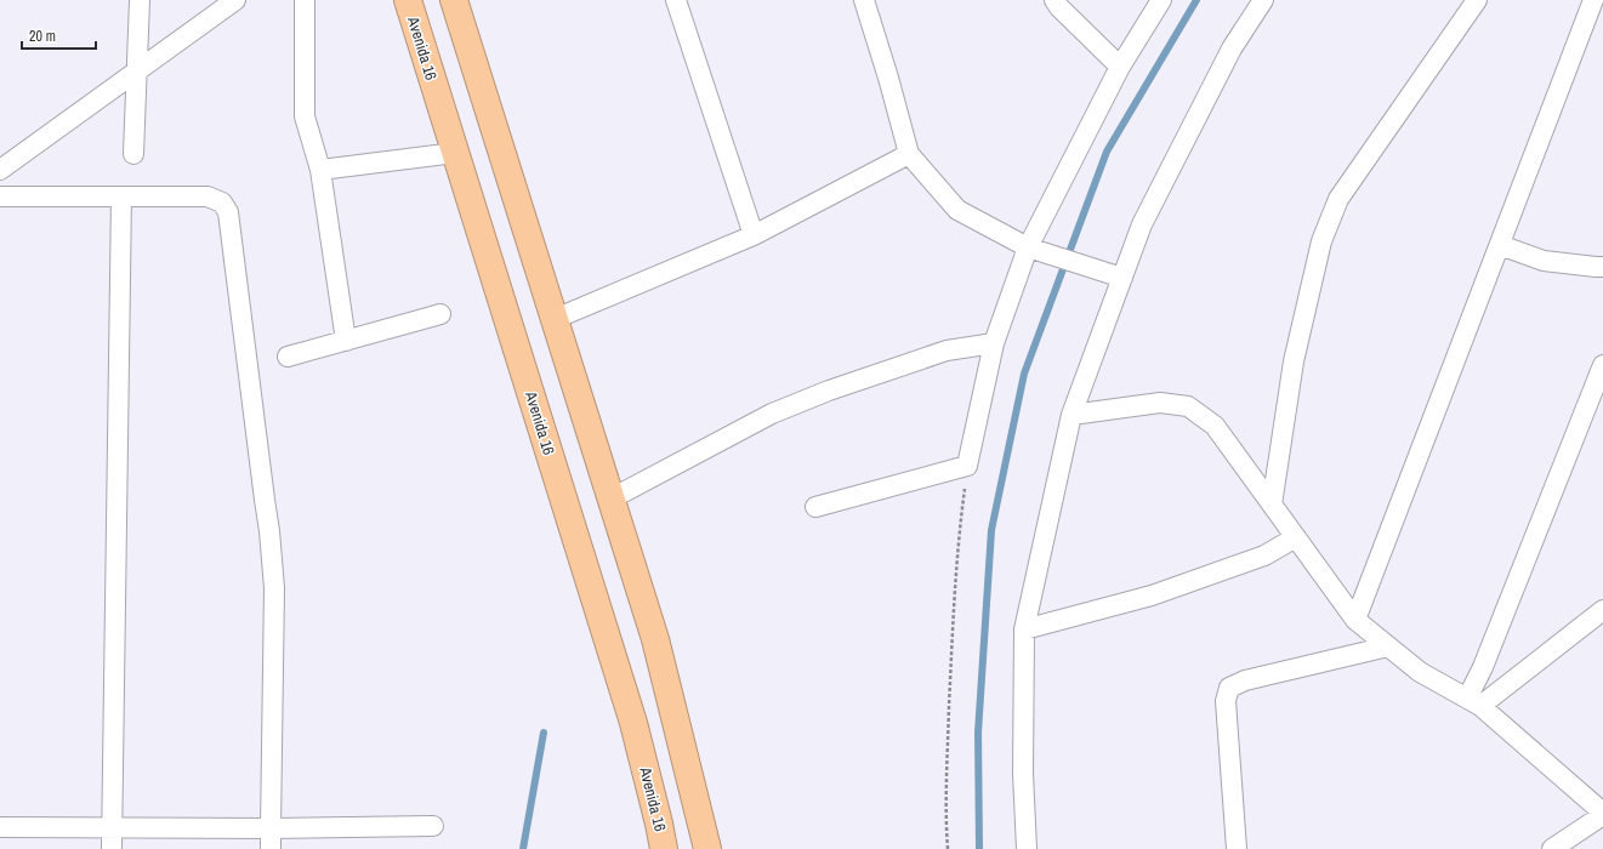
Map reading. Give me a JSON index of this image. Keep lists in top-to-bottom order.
{
  "streets": {
    "highway": ["Avenida 16"]
  },
  "scale_bar": "20 m"
}
